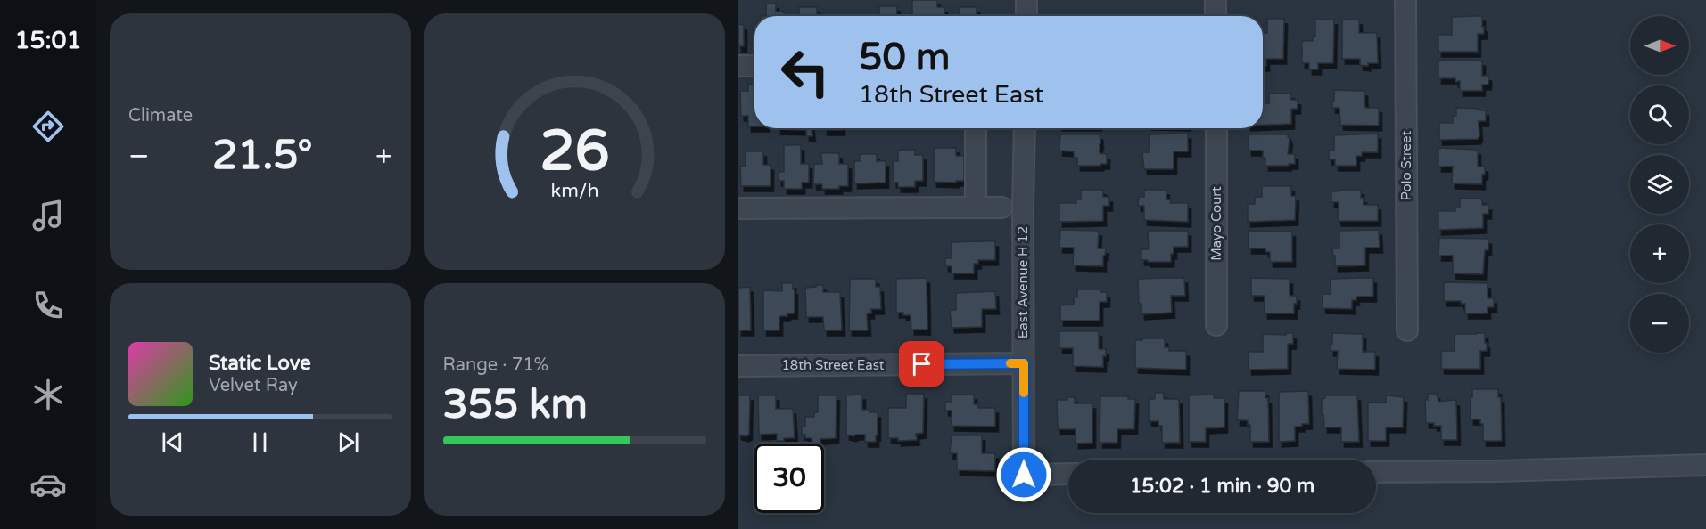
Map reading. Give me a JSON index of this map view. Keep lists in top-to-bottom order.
{
  "streets": {
    "street": [
      "Polo Street",
      "Mayo Court",
      "East Avenue H 12",
      "18th Street East"
    ]
  },
  "crossings": [
    ["East Avenue H 12", "18th Street East"]
  ],
  "north": "right",
  "page": {
    "tabs": "15:01",
    "tile": [
      "Climate",
      ["Range · 71%", "355 km"]
    ],
    "map_buttons": ["+", "−"],
    "turn": ["50 m", "18th Street East"],
    "heat": ["−", "21.5°", "+"],
    "song": ["Static Love", "Velvet Ray"],
    "limit": "30",
    "trip": "15:02 · 1 min · 90 m",
    "gauge": ["26", "km/h"]
  }
}
